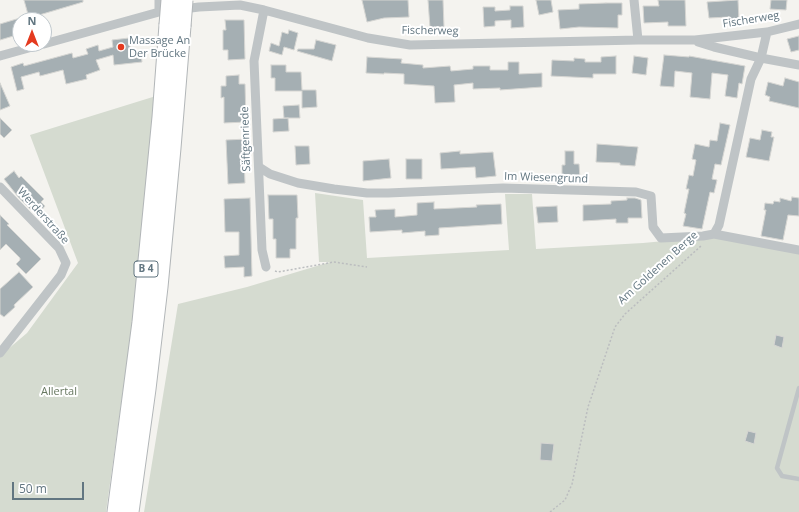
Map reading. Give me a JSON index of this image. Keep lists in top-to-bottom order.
{
  "streets": {
    "highway": ["B 4"],
    "street": [
      "Fischerweg",
      "Säftgenriede",
      "Im Wiesengrund",
      "Werderstraße",
      "Am Goldenen Berge"
    ]
  },
  "crossings": [
    ["Fischerweg", "Säftgenriede"],
    ["Fischerweg", "Am Goldenen Berge"],
    ["Fischerweg", "B 4"],
    ["Säftgenriede", "Im Wiesengrund"],
    ["Im Wiesengrund", "Am Goldenen Berge"]
  ],
  "parks": ["Allertal"],
  "places": ["Massage An Der Brücke"],
  "scale_bar": "50 m",
  "north": "top"
}
